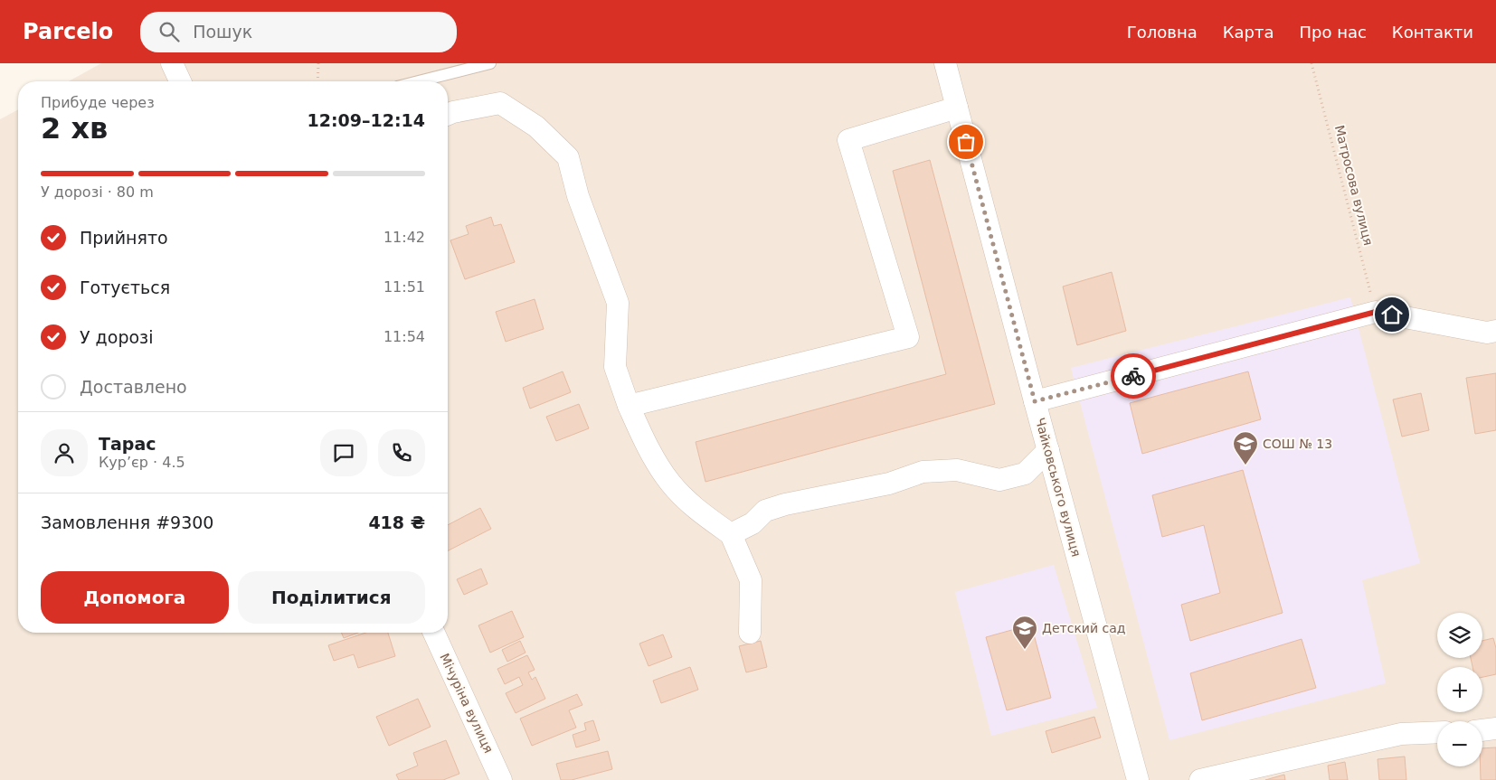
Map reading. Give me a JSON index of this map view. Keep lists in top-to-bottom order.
{
  "streets": {
    "street": ["Чайковського вулиця", "Мічуріна вулиця"],
    "path": ["Матросова вулиця"]
  },
  "places": {
    "school or university": ["СОШ № 13", "Детский сад"]
  },
  "page": {
    "header": "Parcelo",
    "search": "Пошук",
    "nav": [
      "Головна",
      "Карта",
      "Про нас",
      "Контакти"
    ],
    "heading": ["2 хв", "Прибуде через", "12:09–12:14"],
    "panel": [
      "Тарас",
      "Кур’єр · 4.5",
      "Замовлення #9300",
      "418 ₴"
    ],
    "bar": "У дорозі · 80 m",
    "list": [
      ["Прийнято", "11:42"],
      ["Готується", "11:51"],
      ["У дорозі", "11:54"],
      "Доставлено"
    ],
    "buttons": ["Допомога", "Поділитися"],
    "map_buttons": ["+", "−"]
  }
}
